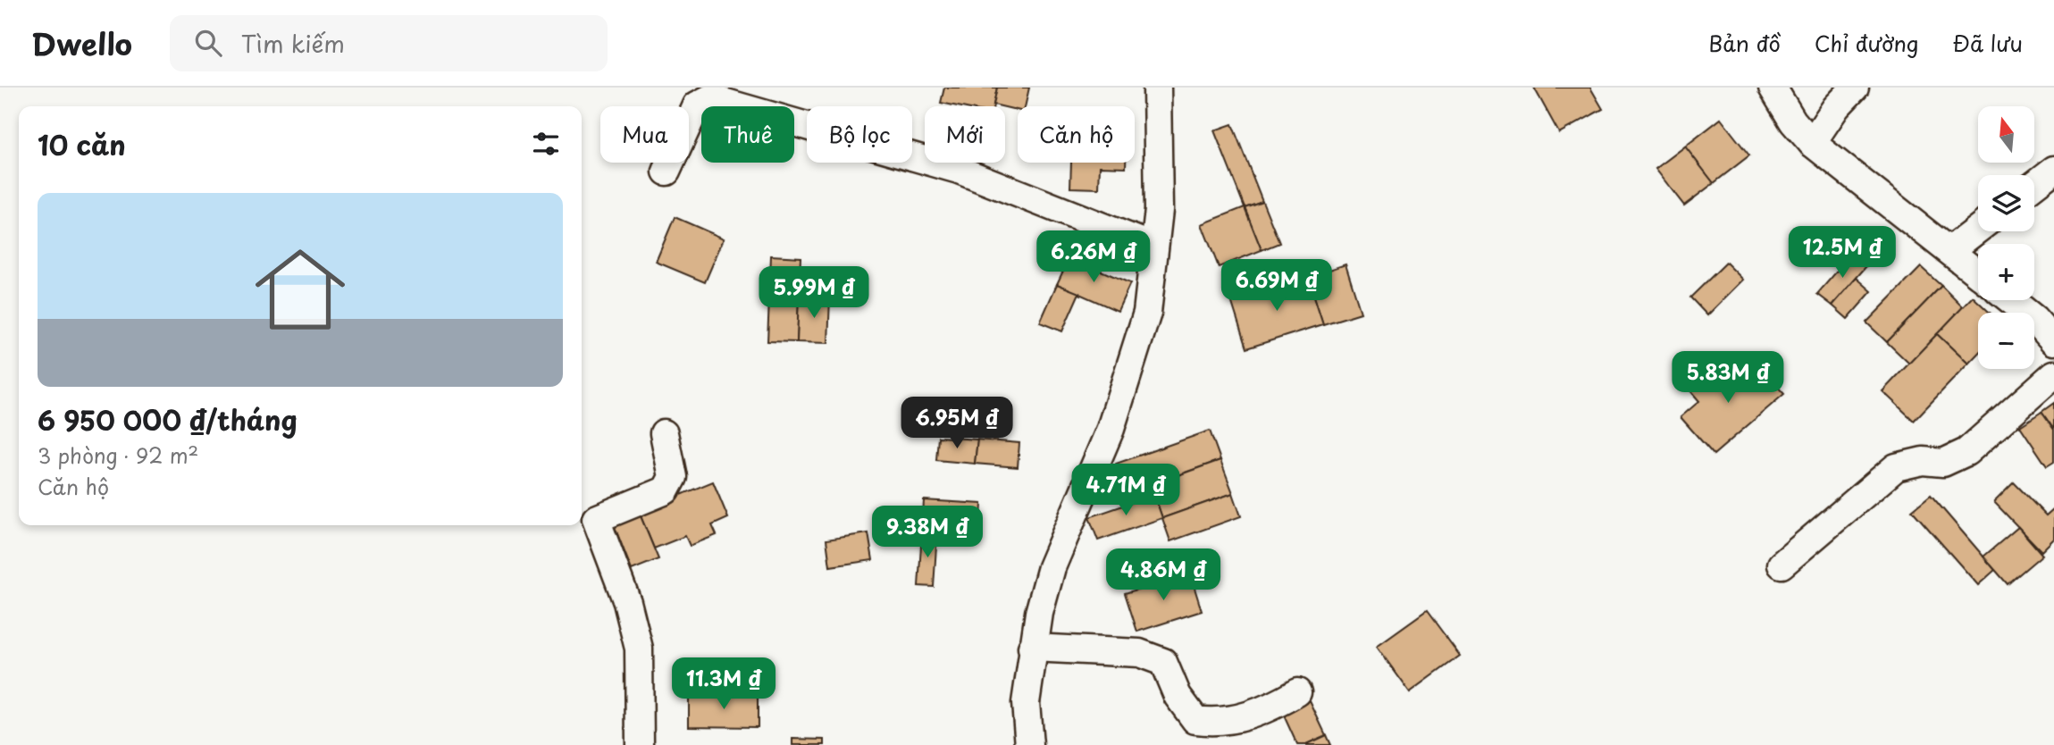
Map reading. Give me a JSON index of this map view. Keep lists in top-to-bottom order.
{
  "north": "top",
  "page": {
    "header": "Dwello",
    "search": "Tìm kiếm",
    "nav": ["Bản đồ", "Chỉ đường", "Đã lưu"],
    "map_buttons": ["+", "−"],
    "chip": [
      "Mua",
      "Thuê",
      "Bộ lọc",
      "Mới",
      "Căn hộ"
    ],
    "heading": "10 căn",
    "list": [
      {
        "name": "6 950 000 ₫/tháng",
        "note": "3 phòng · 92 m² · Căn hộ"
      }
    ],
    "price": [
      "12.5M ₫",
      "6.26M ₫",
      "6.69M ₫",
      "5.99M ₫",
      "5.83M ₫",
      "6.95M ₫",
      "4.71M ₫",
      "9.38M ₫",
      "4.86M ₫",
      "11.3M ₫"
    ]
  }
}
